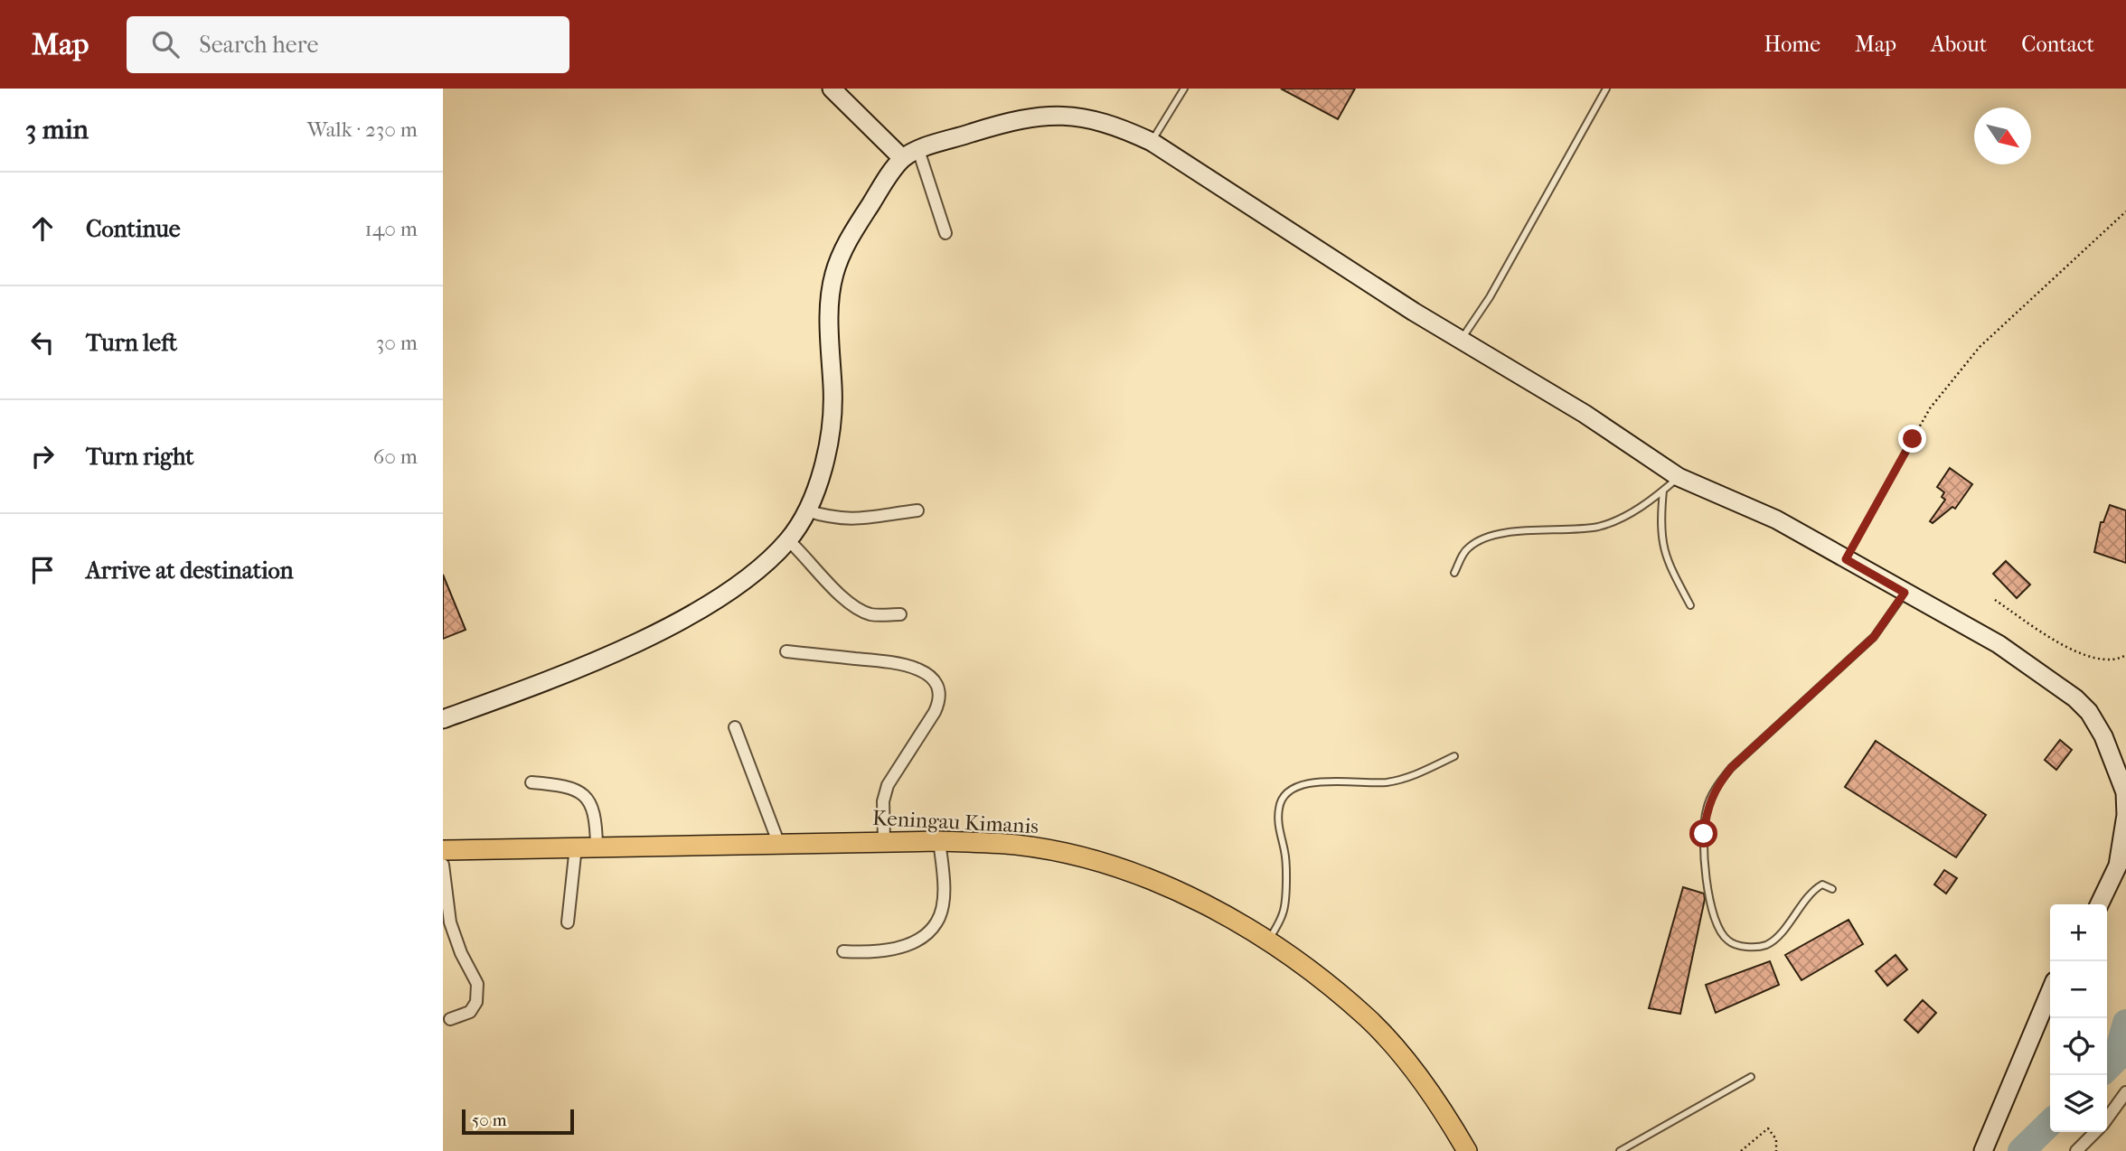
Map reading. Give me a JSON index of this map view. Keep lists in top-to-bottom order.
{
  "streets": {
    "main road": ["Keningau Kimanis"]
  },
  "scale_bar": "50 m",
  "north": "bottom right",
  "page": {
    "header": "Map",
    "search": "Search here",
    "nav": [
      "Home",
      "Map",
      "About",
      "Contact"
    ],
    "heading": ["3 min", "Walk · 230 m"],
    "list": [
      ["Continue", "140 m"],
      ["Turn left", "30 m"],
      ["Turn right", "60 m"],
      "Arrive at destination"
    ],
    "map_buttons": ["+", "−"],
    "scale": "50 m"
  }
}
